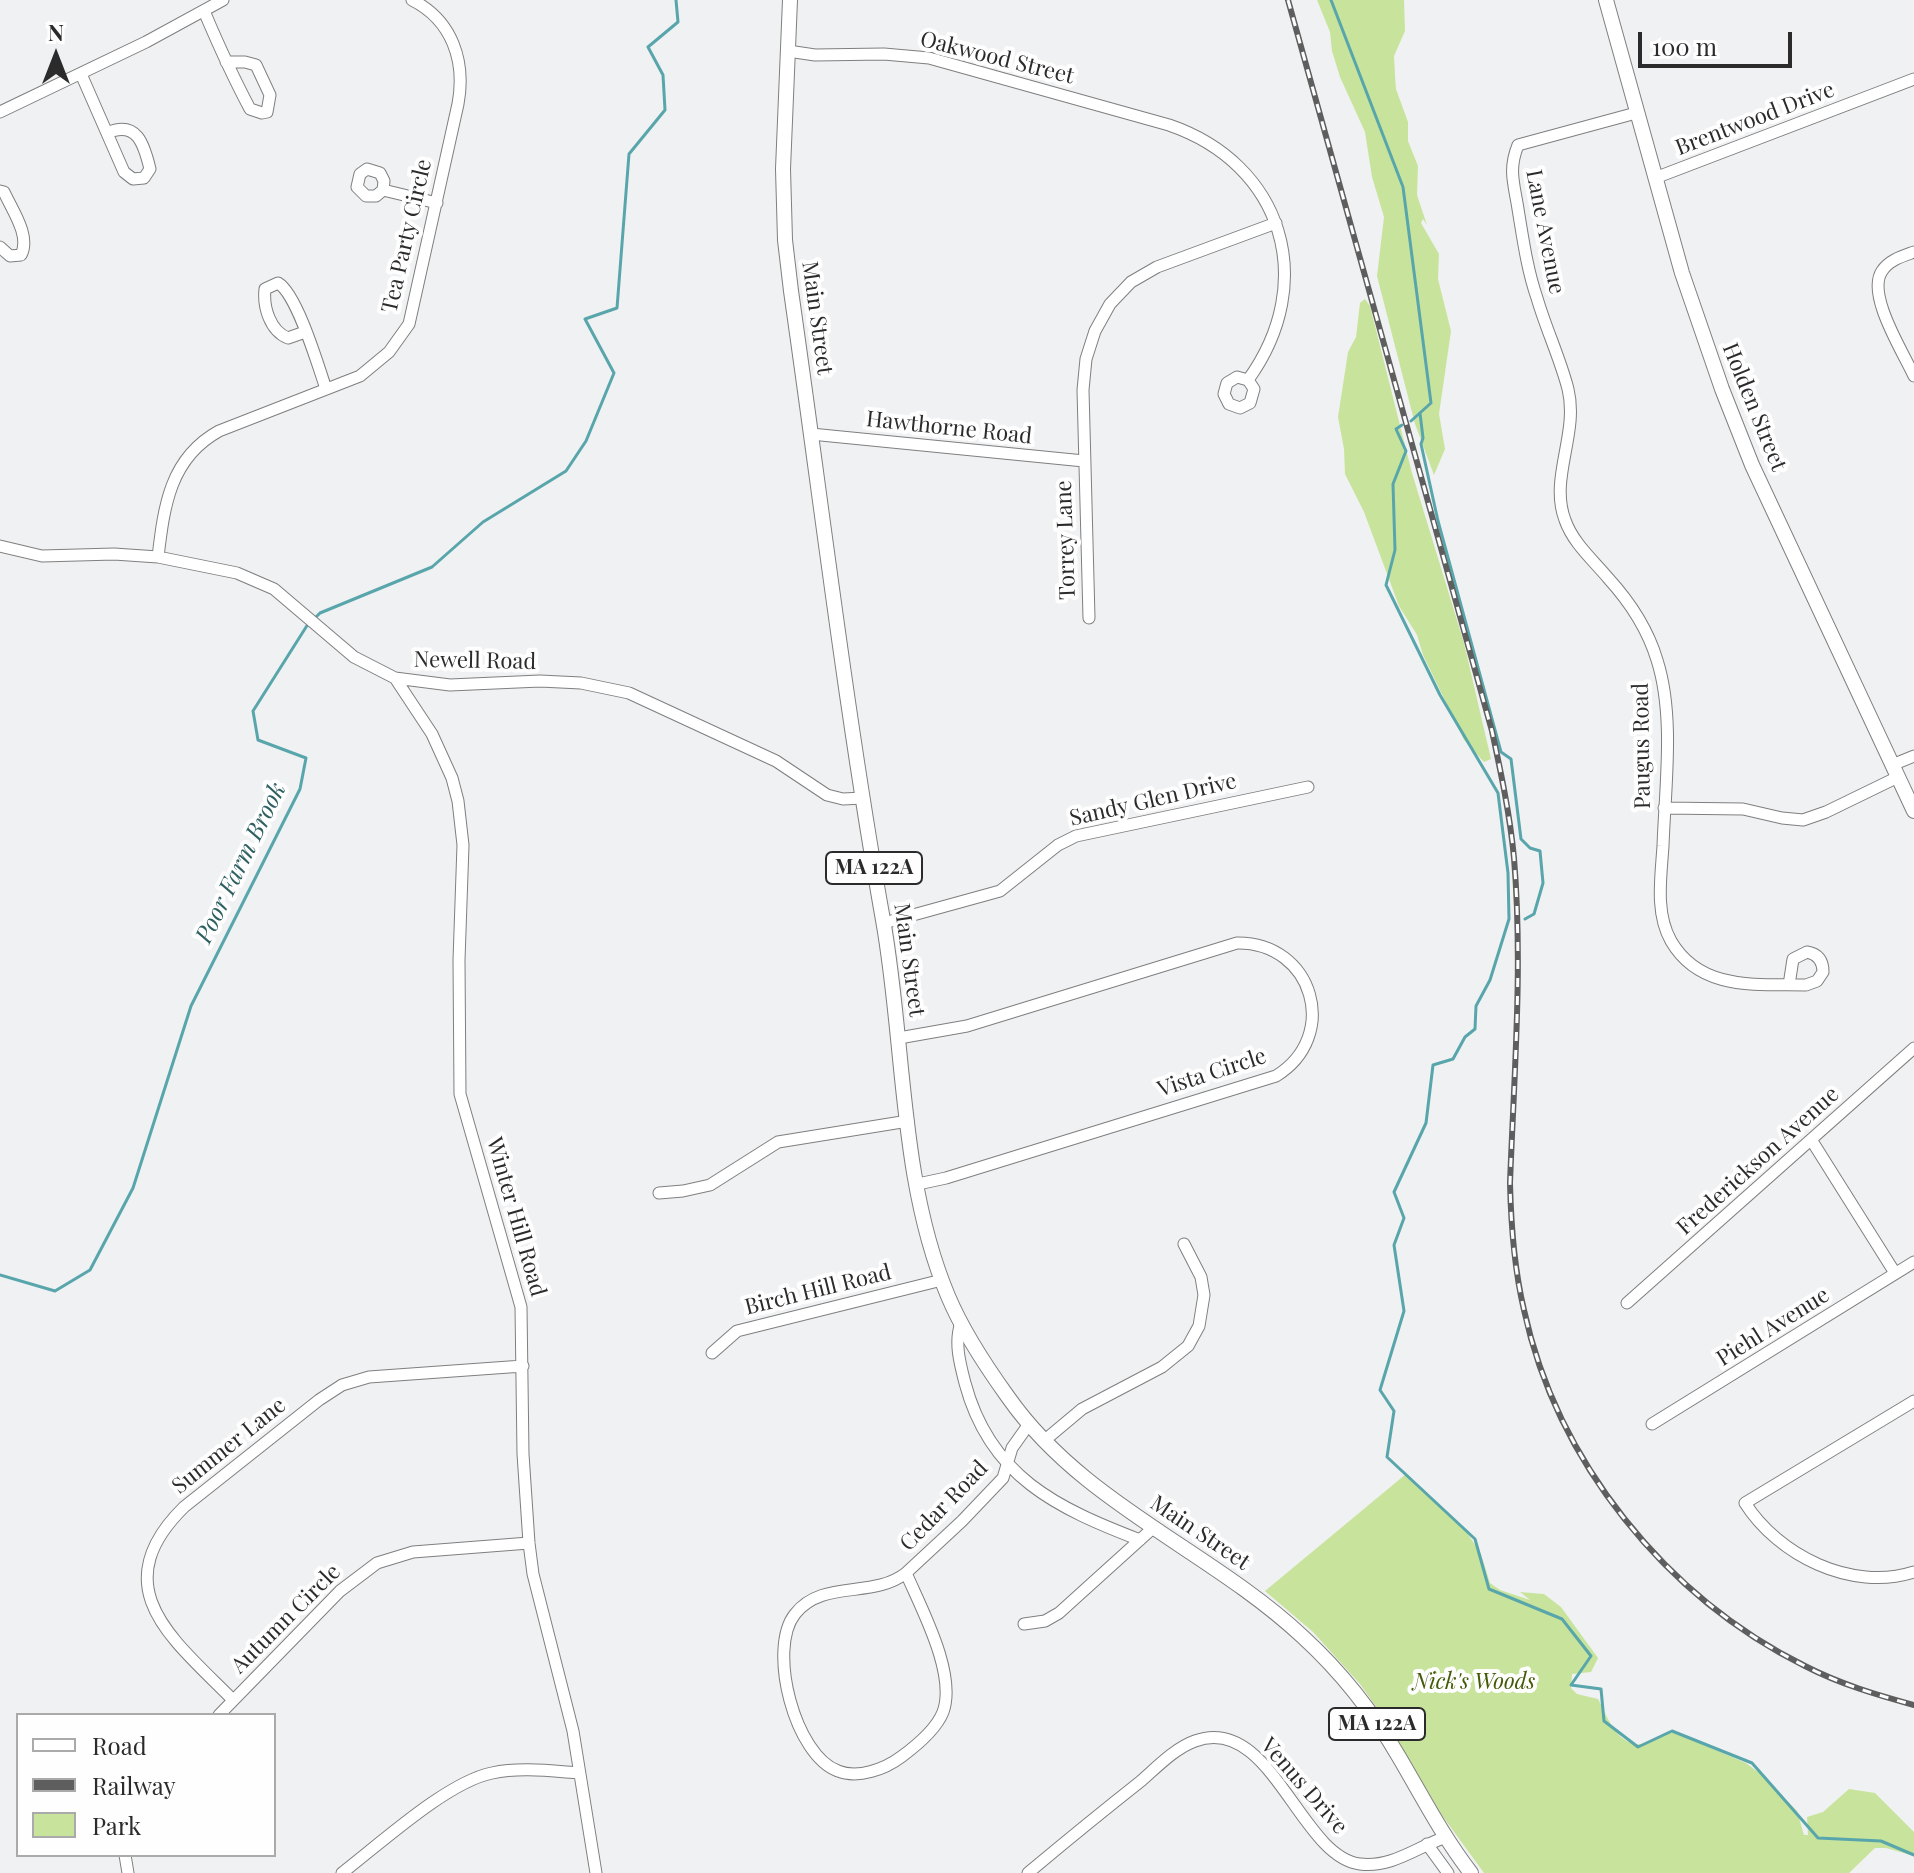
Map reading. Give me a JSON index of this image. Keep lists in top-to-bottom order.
{
  "streets": {
    "main road": ["Main Street", "Holden Street", "MA 122A"],
    "street": [
      "Oakwood Street",
      "Brentwood Drive",
      "Lane Avenue",
      "Tea Party Circle",
      "Hawthorne Road",
      "Torrey Lane",
      "Newell Road",
      "Paugus Road",
      "Sandy Glen Drive",
      "Vista Circle",
      "Frederickson Avenue",
      "Winter Hill Road",
      "Birch Hill Road",
      "Piehl Avenue",
      "Summer Lane",
      "Cedar Road",
      "Autumn Circle",
      "Venus Drive"
    ]
  },
  "crossings": [
    ["Oakwood Street", "Main Street"],
    ["Oakwood Street", "Torrey Lane"],
    ["Brentwood Drive", "Holden Street"],
    ["Lane Avenue", "Holden Street"],
    ["Lane Avenue", "Paugus Road"],
    ["Tea Party Circle", "Newell Road"],
    ["Main Street", "Hawthorne Road"],
    ["Main Street", "Newell Road"],
    ["Main Street", "Sandy Glen Drive"],
    ["Main Street", "MA 122A"],
    ["Main Street", "Vista Circle"],
    ["Main Street", "Birch Hill Road"],
    ["Main Street", "Cedar Road"],
    ["Main Street", "Venus Drive"],
    ["Hawthorne Road", "Torrey Lane"],
    ["Newell Road", "Winter Hill Road"],
    ["MA 122A", "Venus Drive"],
    ["Winter Hill Road", "Summer Lane"],
    ["Winter Hill Road", "Autumn Circle"],
    ["Summer Lane", "Autumn Circle"]
  ],
  "water": ["Poor Farm Brook"],
  "parks": ["Nick's Woods"],
  "legend": ["Road", "Railway", "Park"],
  "scale_bar": "100 m",
  "north": "top"
}
